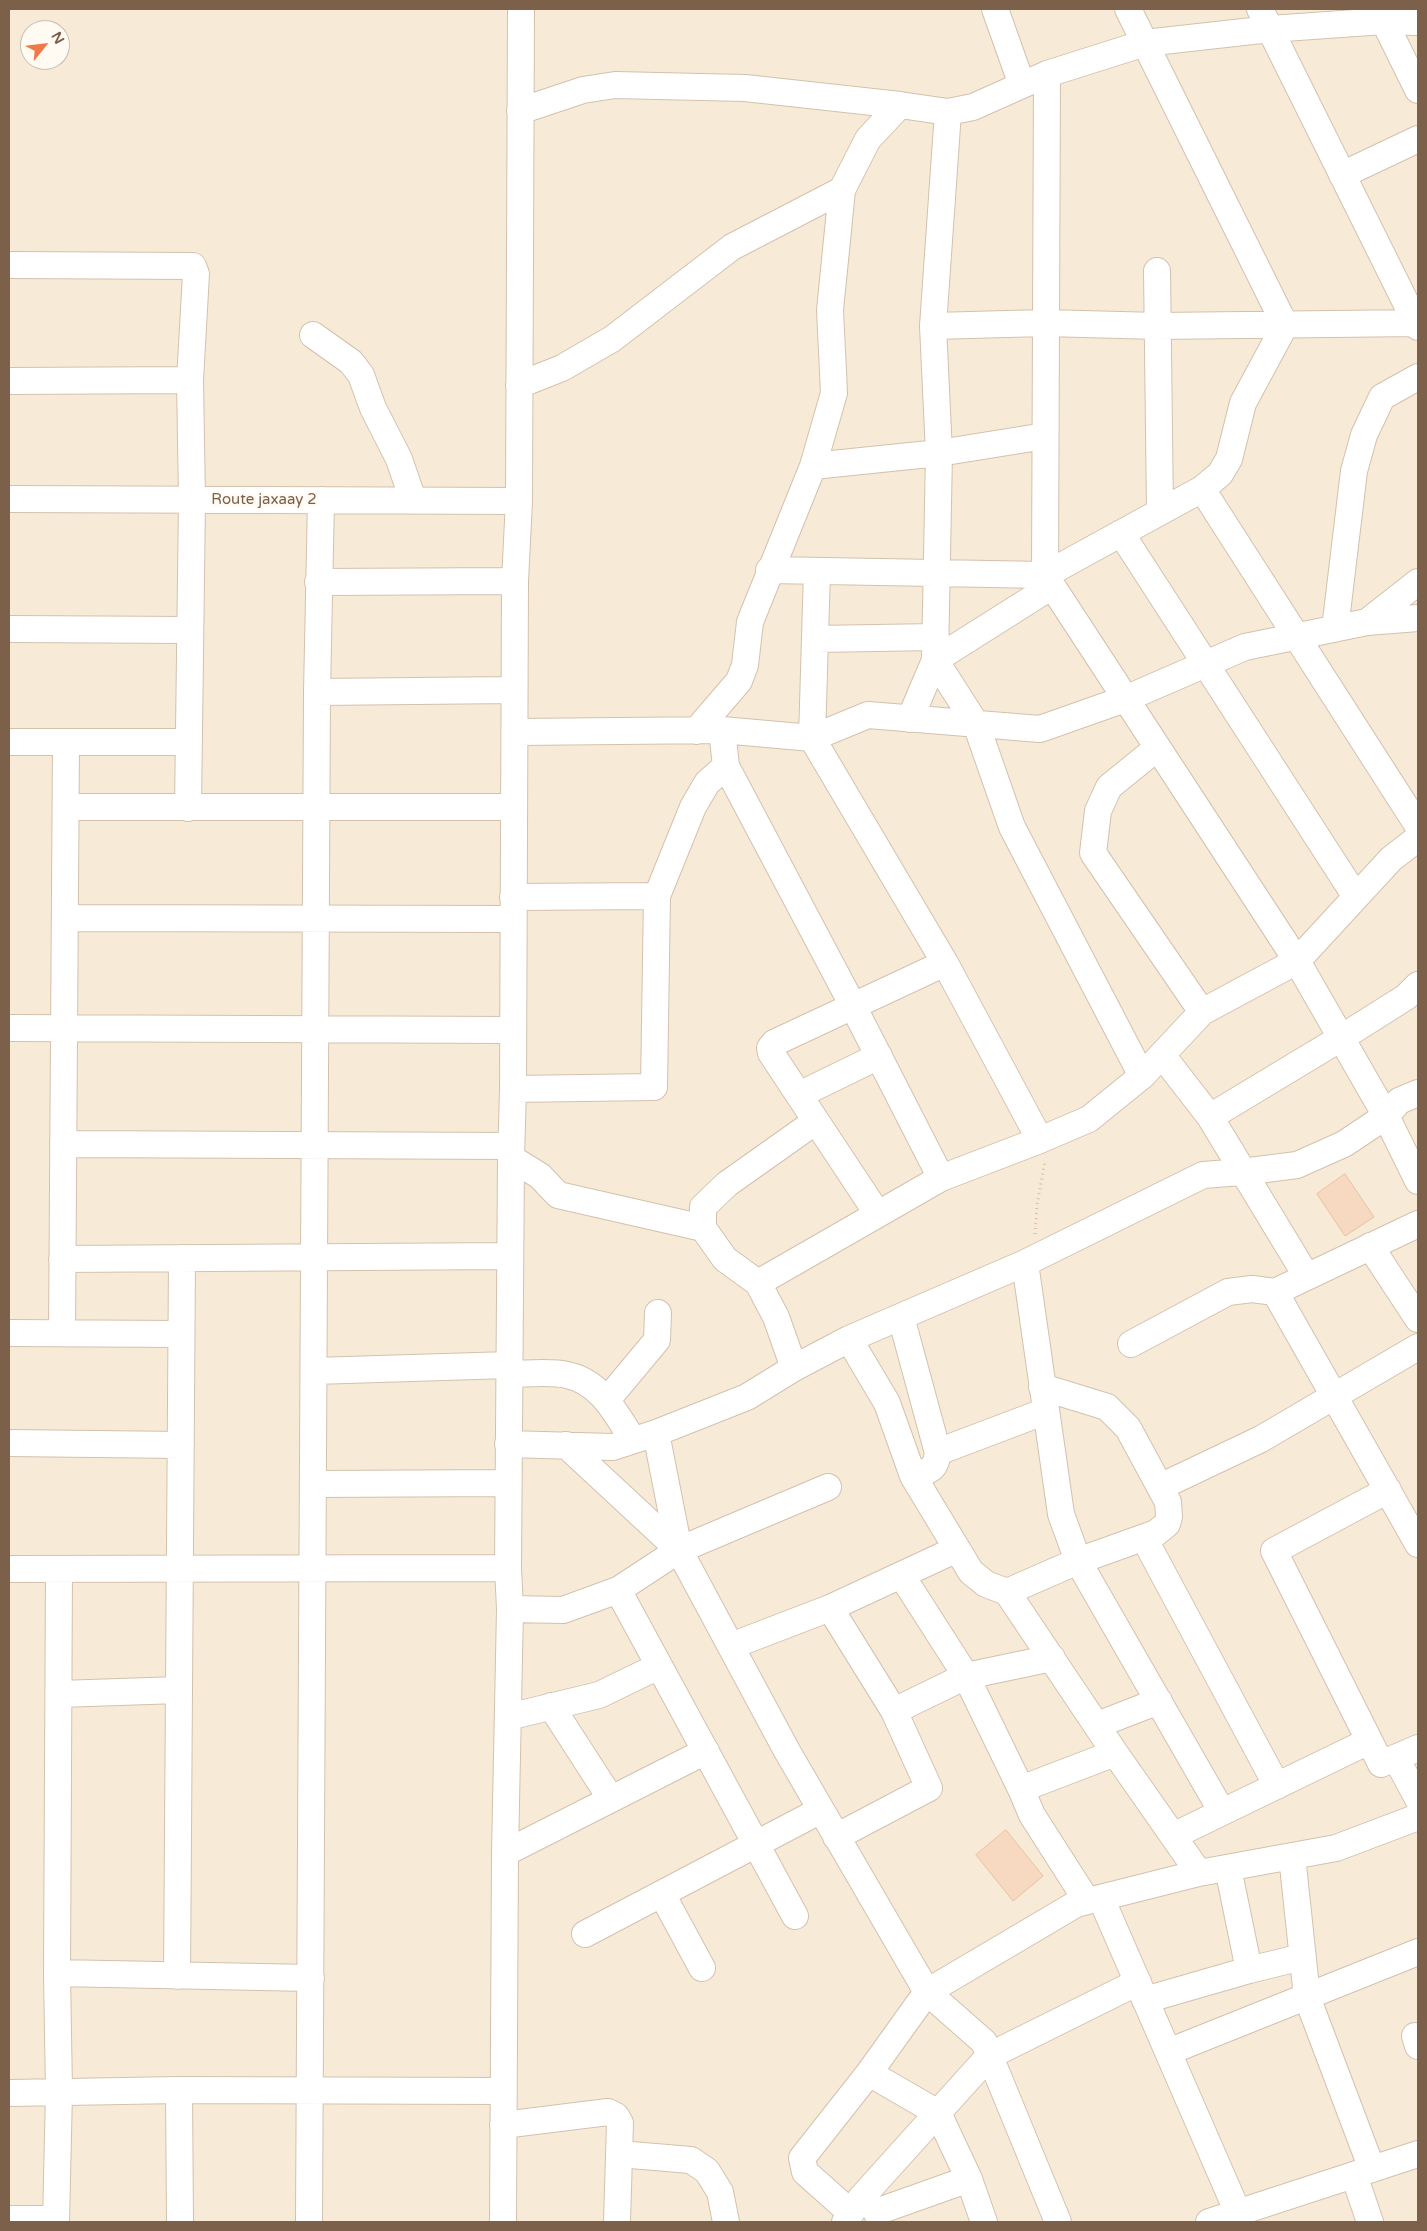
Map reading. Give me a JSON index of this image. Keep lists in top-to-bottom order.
{
  "streets": {
    "street": ["Route jaxaay 2"]
  },
  "north": "top right"
}
